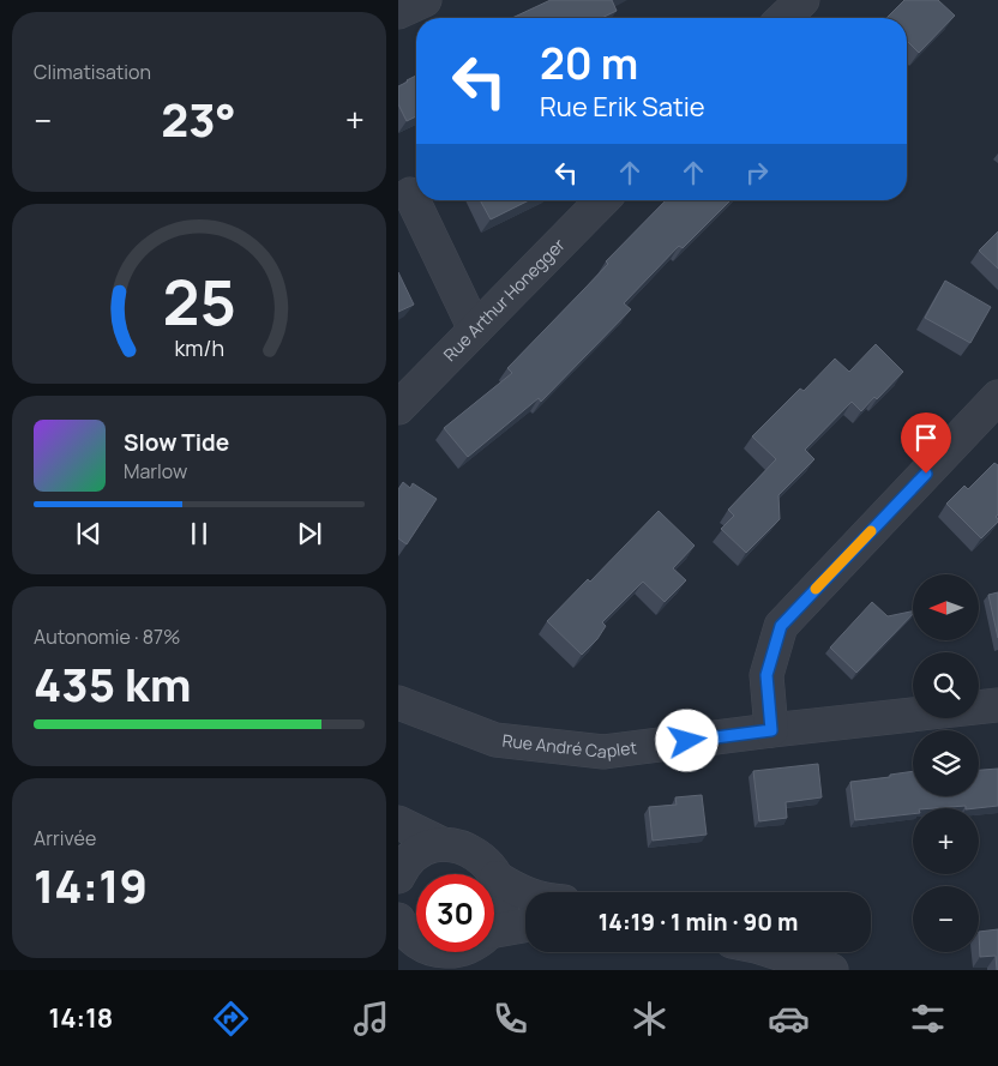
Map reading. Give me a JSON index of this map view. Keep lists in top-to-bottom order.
{
  "streets": {
    "street": ["Rue Arthur Honegger", "Rue André Caplet"]
  },
  "north": "left",
  "page": {
    "tile": [
      "Climatisation",
      ["Autonomie · 87%", "435 km"],
      ["Arrivée", "14:19"]
    ],
    "turn": ["20 m", "Rue Erik Satie"],
    "heat": ["−", "23°", "+"],
    "song": ["Slow Tide", "Marlow"],
    "map_buttons": ["+", "−"],
    "limit": "30",
    "trip": "14:19 · 1 min · 90 m",
    "tabs": "14:18",
    "gauge": ["25", "km/h"]
  }
}
